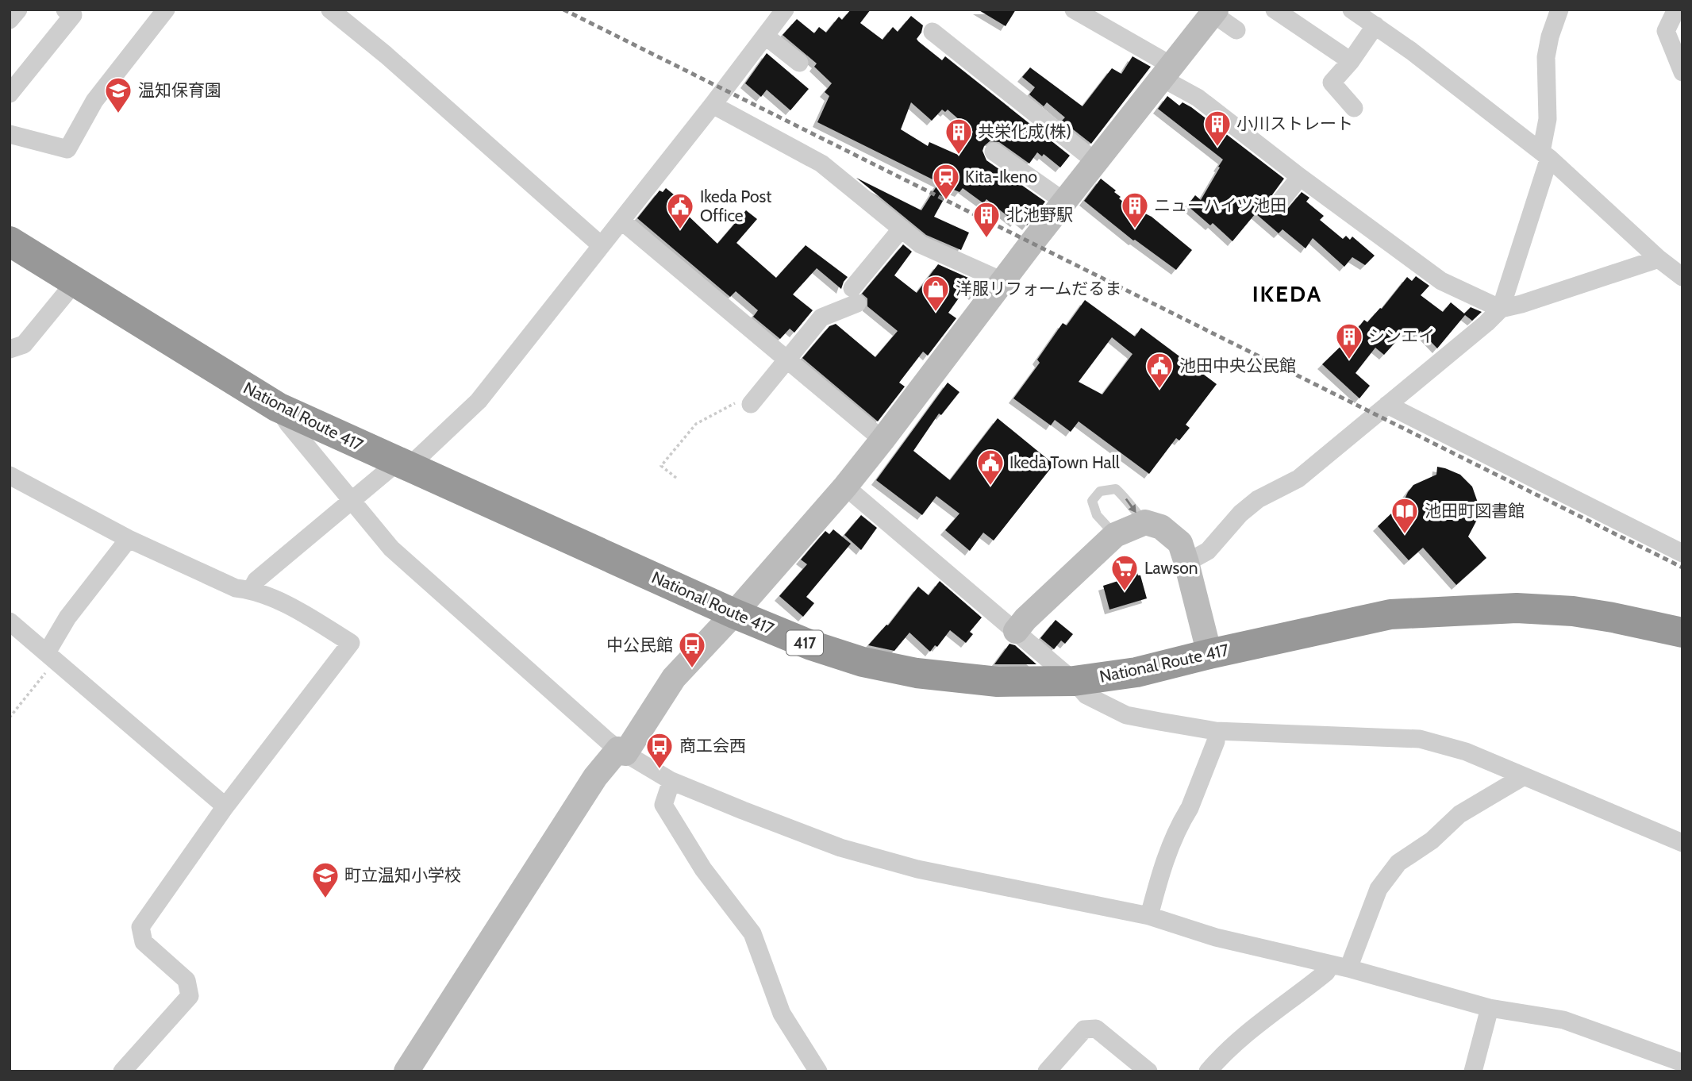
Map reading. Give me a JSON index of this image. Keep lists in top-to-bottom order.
{
  "streets": {
    "highway": ["National Route 417", "417"]
  },
  "districts": ["IKEDA"],
  "places": {
    "school or university": ["温知保育園", "町立温知小学校"],
    "building": [
      "小川ストレート",
      "共栄化成(株)",
      "ニューハイツ池田",
      "北池野駅",
      "シンエイ"
    ],
    "station": ["Kita-Ikeno"],
    "public building": ["Ikeda Post Office", "池田中央公民館", "Ikeda Town Hall"],
    "shop": ["洋服リフォームだるま"],
    "library": ["池田町図書館"],
    "supermarket": ["Lawson"],
    "bus stop": ["中公民館", "商工会西"]
  }
}
